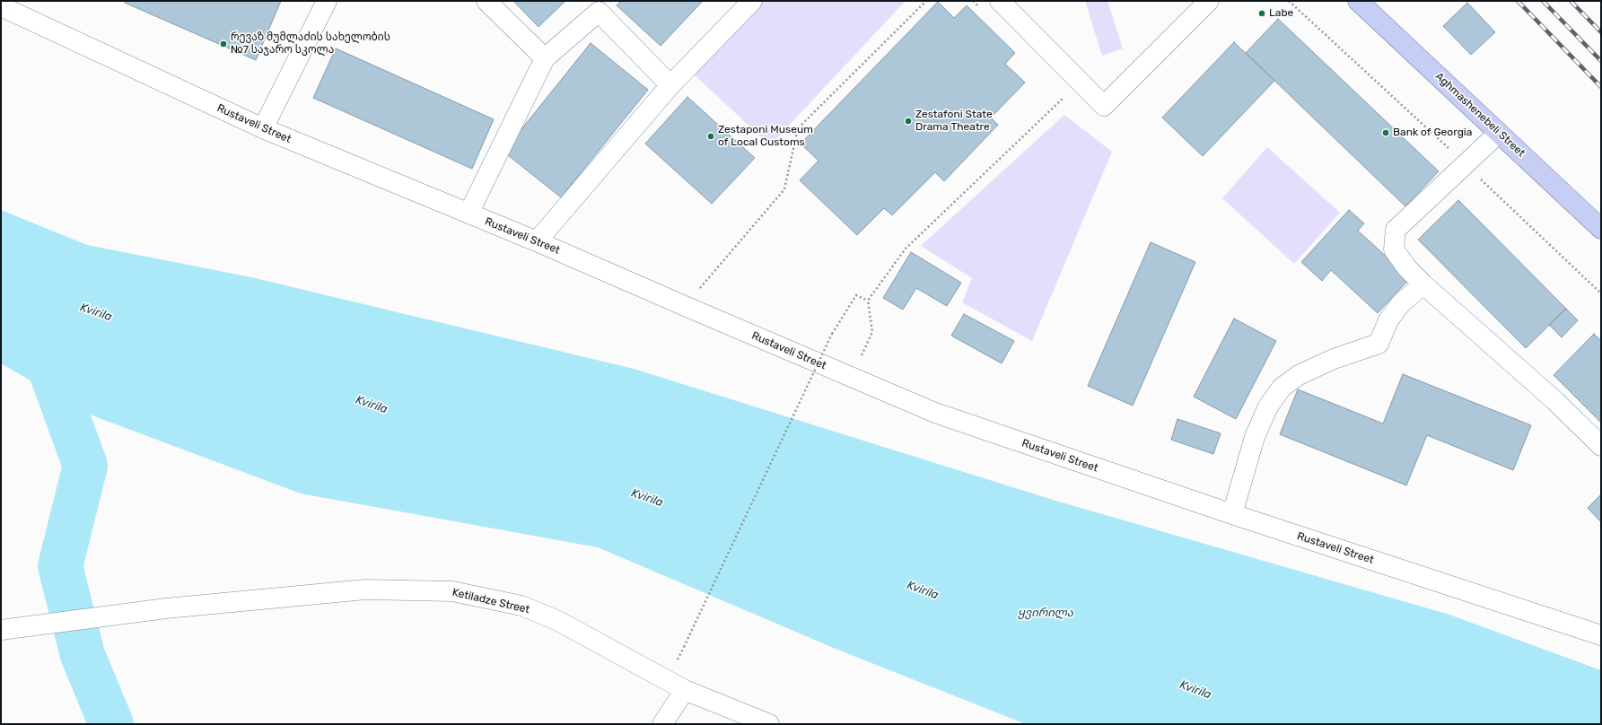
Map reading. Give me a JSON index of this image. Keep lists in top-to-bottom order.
{
  "streets": {
    "main road": ["Aghmashenebeli Street"],
    "street": ["Rustaveli Street", "Ketiladze Street"]
  },
  "water": ["Kvirila", "ყვირილა"],
  "places": [
    "Labe",
    "რევაზ მუმლაძის სახელობის №7 საჯარო სკოლა",
    "Zestafoni State Drama Theatre",
    "Bank of Georgia",
    "Zestaponi Museum of Local Customs"
  ]
}
